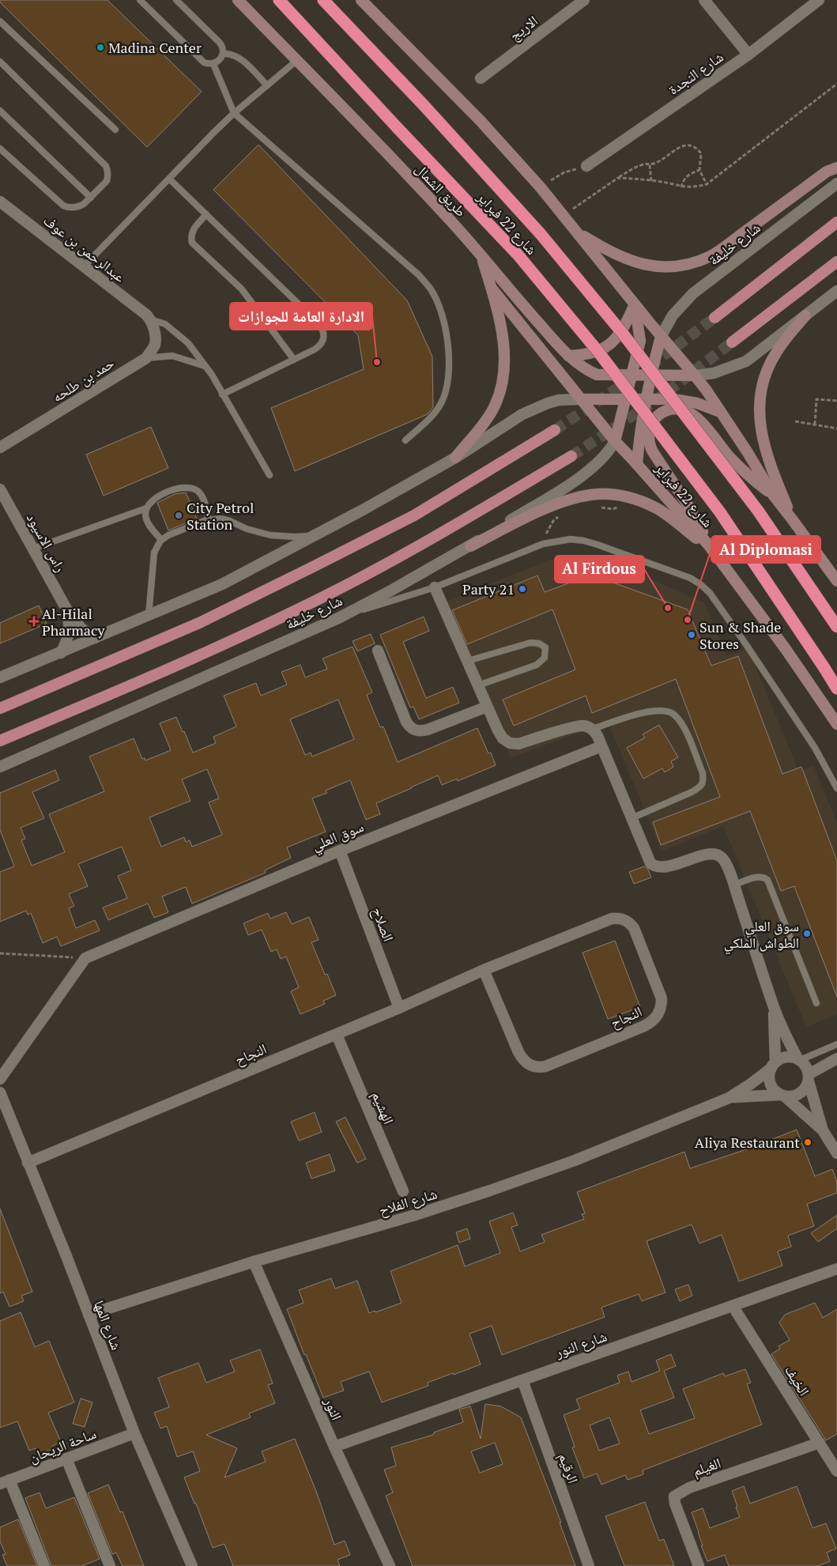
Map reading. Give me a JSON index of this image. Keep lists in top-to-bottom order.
{
  "streets": {
    "highway": ["شارع 22 فبراير"],
    "main road": ["طريق الشمال", "شارع خليفة"],
    "street": [
      "الاريج",
      "شارع النجدة",
      "عبدالرحمن بن عوف",
      "حمد بن طلحه",
      "راس الاسيود",
      "سوق العلي",
      "الصلاح",
      "النجاح",
      "الهشيم",
      "شارع الفلاح",
      "شارع المها",
      "شارع النور",
      "الخيف",
      "النور",
      "ساحة الريحان",
      "الغيلم",
      "الرقيم"
    ]
  },
  "crossings": [
    ["طريق الشمال", "شارع 22 فبراير"],
    ["شارع 22 فبراير", "شارع خليفة"],
    ["سوق العلي", "الصلاح"],
    ["الصلاح", "النجاح"],
    ["النجاح", "الهشيم"],
    ["النجاح", "شارع المها"],
    ["شارع الفلاح", "شارع المها"],
    ["شارع الفلاح", "النور"],
    ["شارع المها", "ساحة الريحان"],
    ["شارع النور", "الخيف"],
    ["شارع النور", "النور"],
    ["شارع النور", "الرقيم"],
    ["الخيف", "الغيلم"]
  ],
  "places": {
    "other": [
      "Madina Center",
      "الادارة العامة للجوازات",
      "City Petrol Station",
      "Party 21",
      "Al Firdous",
      "Al Diplomasi",
      "Sun & Shade Stores",
      "سوق العلي الطواش الملكي",
      "Aliya Restaurant"
    ],
    "health": ["Al-Hilal Pharmacy"]
  }
}
